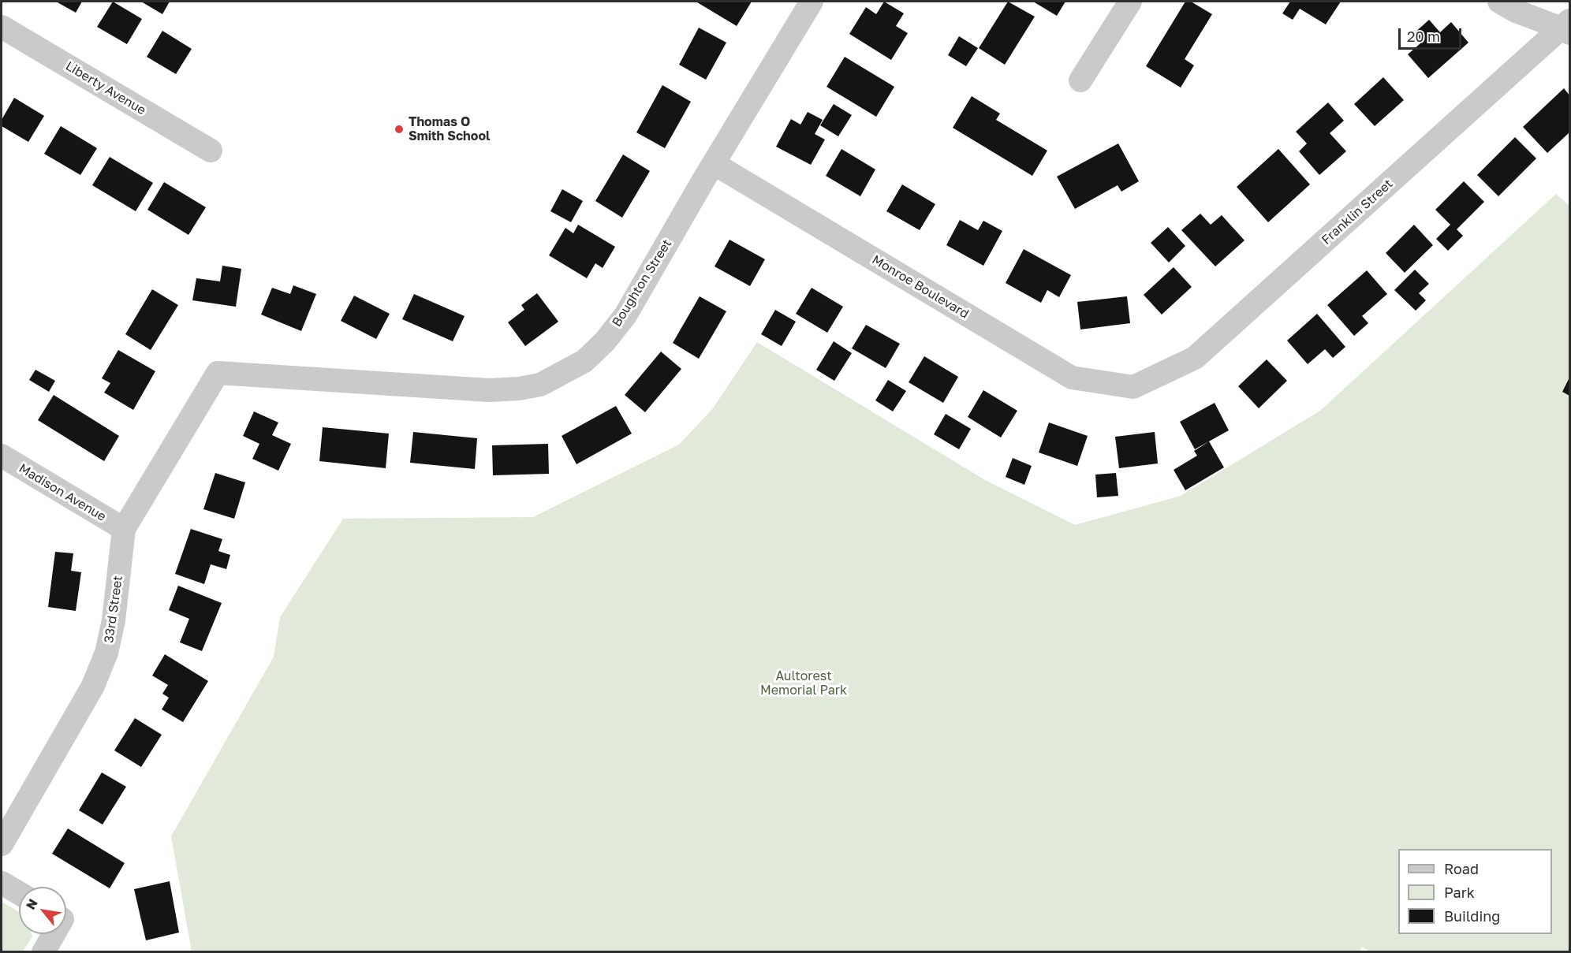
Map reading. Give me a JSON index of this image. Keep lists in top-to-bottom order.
{
  "streets": {
    "street": [
      "Liberty Avenue",
      "Franklin Street",
      "Boughton Street",
      "Monroe Boulevard",
      "Madison Avenue",
      "33rd Street"
    ]
  },
  "crossings": [
    ["Franklin Street", "Monroe Boulevard"],
    ["Boughton Street", "Monroe Boulevard"],
    ["Boughton Street", "33rd Street"],
    ["Madison Avenue", "33rd Street"]
  ],
  "parks": ["Aultorest Memorial Park"],
  "places": ["Thomas O Smith School"],
  "legend": ["Road", "Park", "Building"],
  "scale_bar": "20 m",
  "north": "top left"
}
